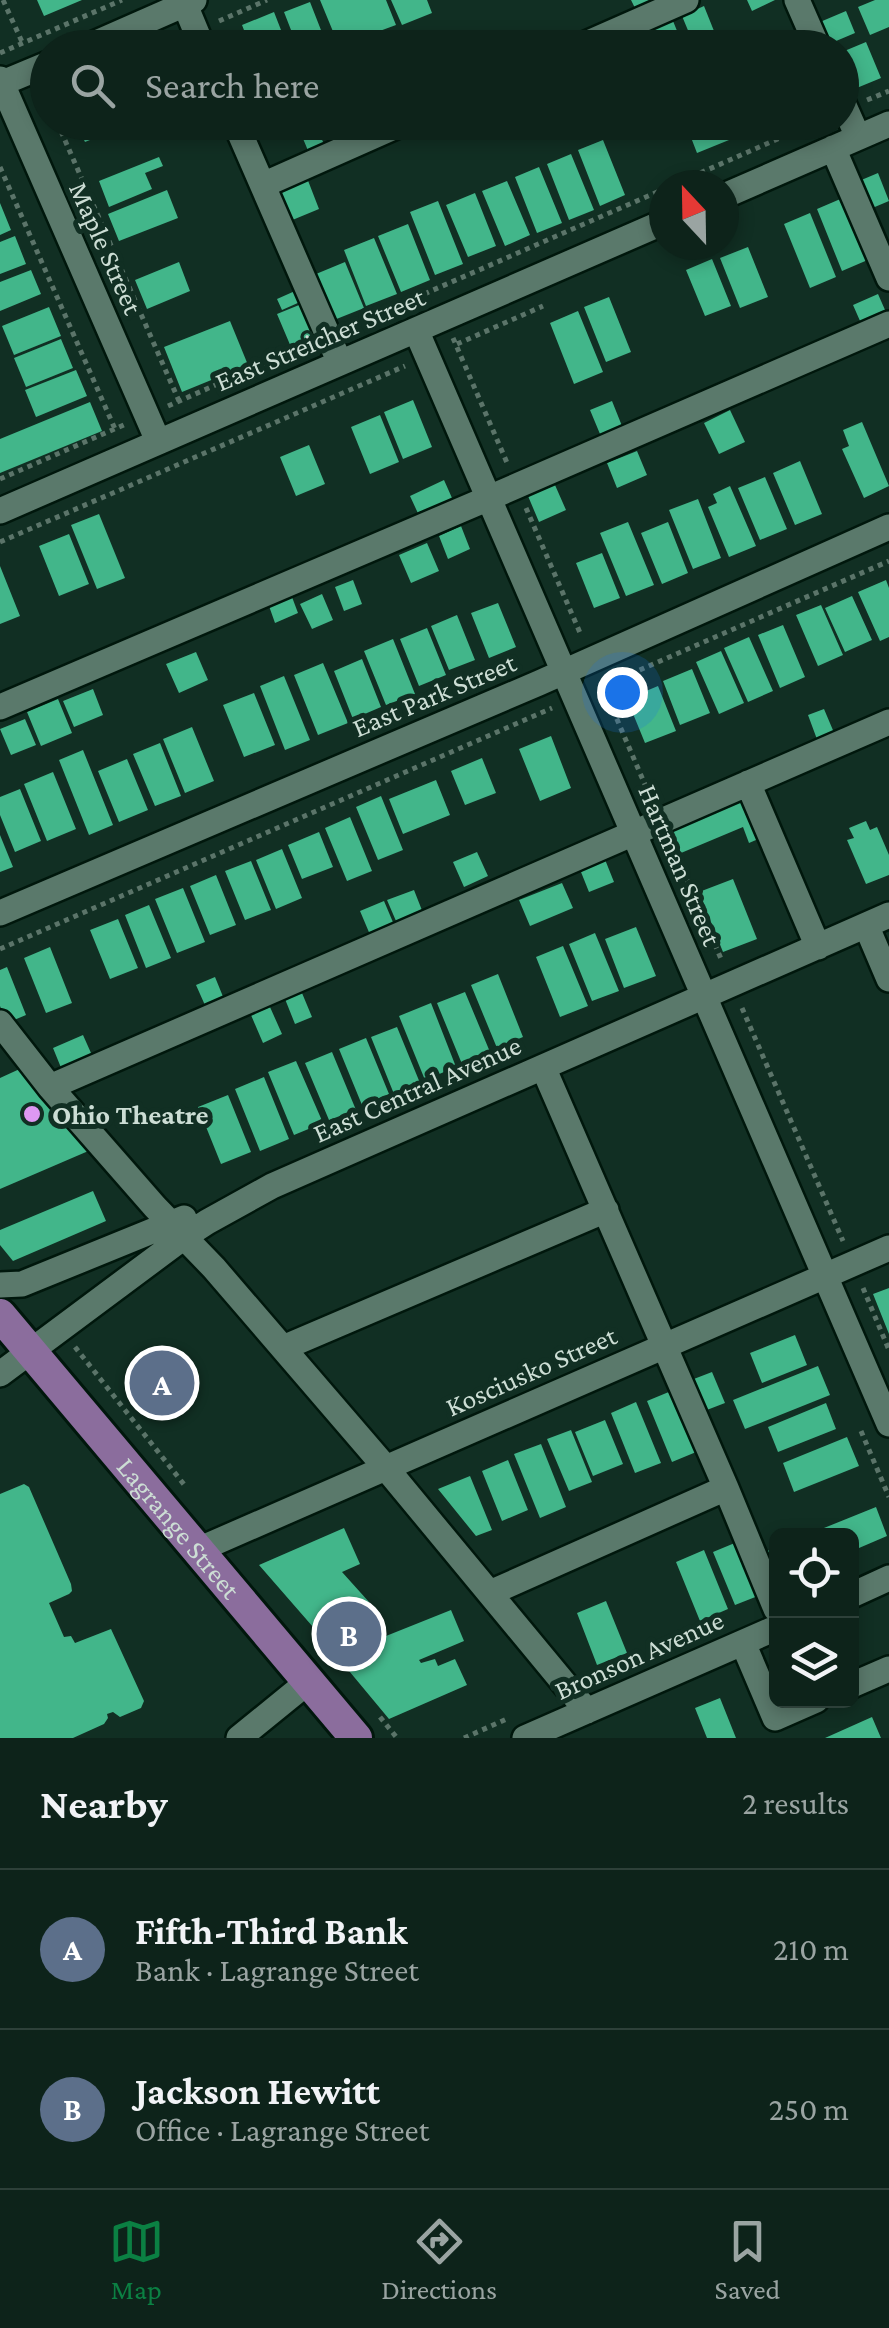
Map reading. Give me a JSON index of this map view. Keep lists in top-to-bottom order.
{
  "streets": {
    "main road": ["Lagrange Street"],
    "street": [
      "Maple Street",
      "East Streicher Street",
      "East Park Street",
      "Hartman Street",
      "East Central Avenue",
      "Kosciusko Street",
      "Bronson Avenue"
    ]
  },
  "crossings": [
    ["Maple Street", "East Streicher Street"],
    ["East Streicher Street", "Hartman Street"],
    ["East Park Street", "Hartman Street"],
    ["Hartman Street", "East Central Avenue"],
    ["Hartman Street", "Kosciusko Street"],
    ["East Central Avenue", "Lagrange Street"],
    ["Kosciusko Street", "Lagrange Street"]
  ],
  "places": ["Ohio Theatre"],
  "north": "top",
  "page": {
    "search": "Search here",
    "pins": ["A", "B"],
    "heading": ["Nearby", "2 results"],
    "list": [
      {
        "mark": "A",
        "name": "Fifth-Third Bank",
        "note": "Bank · Lagrange Street",
        "value": "210 m"
      },
      {
        "mark": "B",
        "name": "Jackson Hewitt",
        "note": "Office · Lagrange Street",
        "value": "250 m"
      }
    ],
    "nav": ["Map", "Directions", "Saved"]
  }
}
